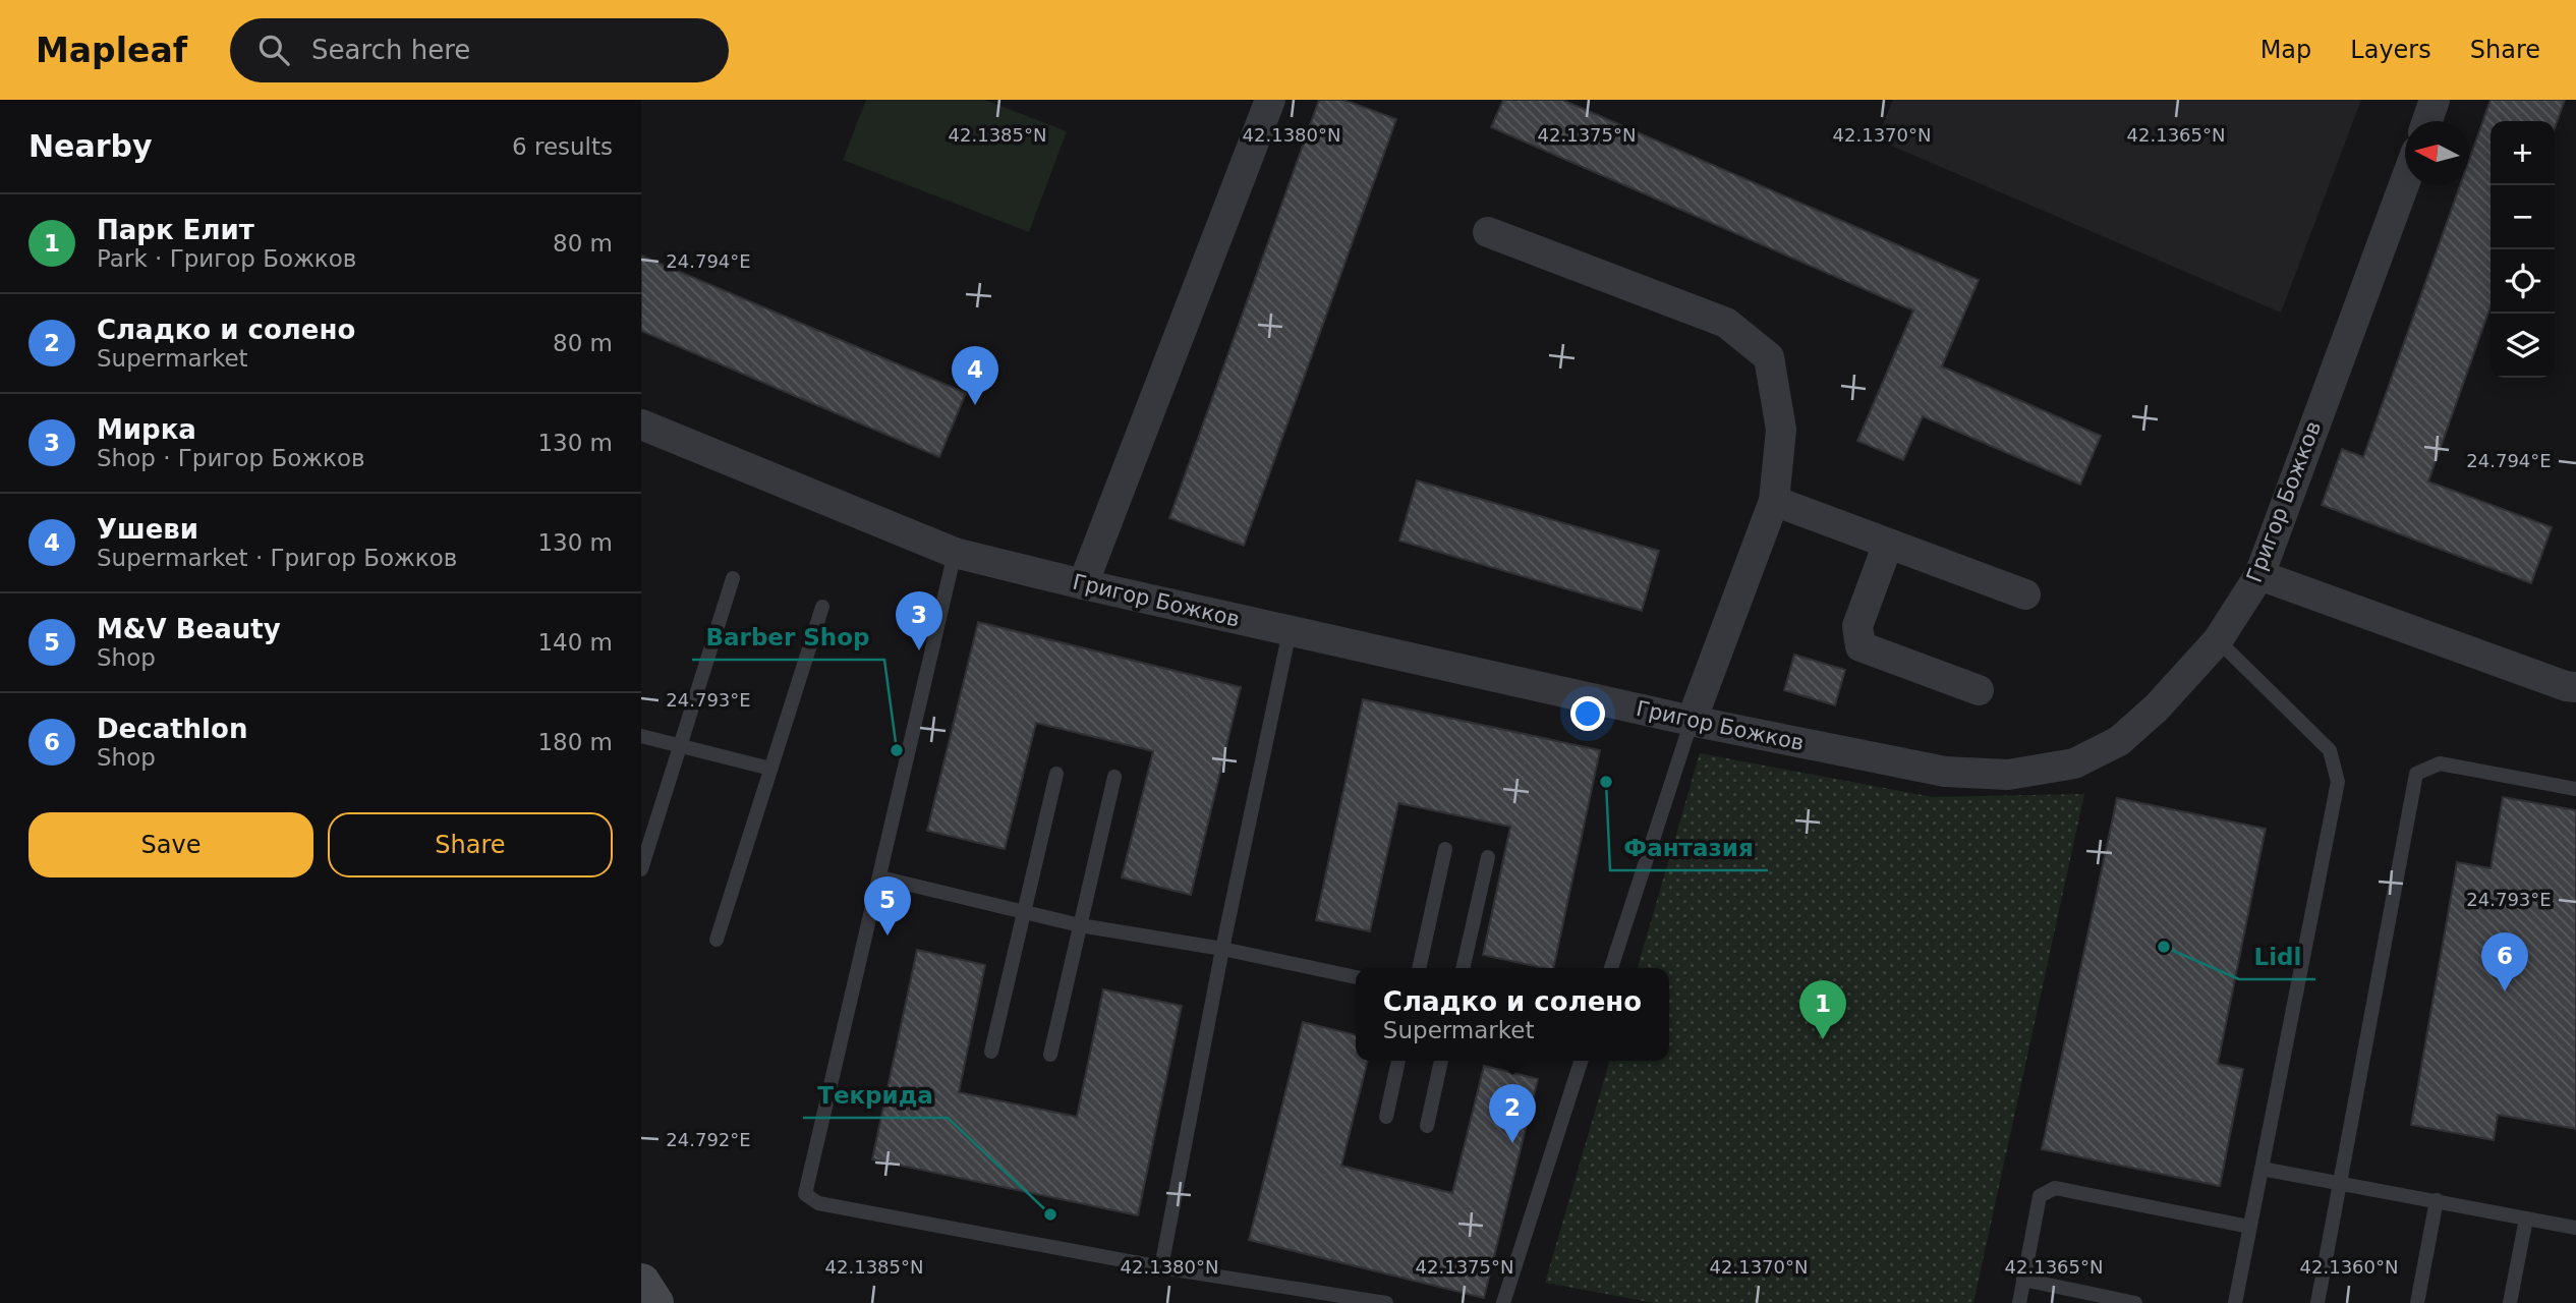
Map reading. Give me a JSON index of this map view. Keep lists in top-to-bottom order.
{
  "streets": {
    "street": ["Григор Божков"]
  },
  "places": [
    "Barber Shop",
    "Фантазия",
    "Lidl",
    "Текрида"
  ],
  "north": "left",
  "page": {
    "header": "Mapleaf",
    "search": "Search here",
    "nav": ["Map", "Layers", "Share"],
    "heading": ["Nearby", "6 results"],
    "map_buttons": ["+", "−"],
    "list": [
      {
        "mark": "1",
        "name": "Парк Елит",
        "note": "Park · Григор Божков",
        "value": "80 m"
      },
      {
        "mark": "2",
        "name": "Сладко и солено",
        "note": "Supermarket",
        "value": "80 m"
      },
      {
        "mark": "3",
        "name": "Мирка",
        "note": "Shop · Григор Божков",
        "value": "130 m"
      },
      {
        "mark": "4",
        "name": "Ушеви",
        "note": "Supermarket · Григор Божков",
        "value": "130 m"
      },
      {
        "mark": "5",
        "name": "M&V Beauty",
        "note": "Shop",
        "value": "140 m"
      },
      {
        "mark": "6",
        "name": "Decathlon",
        "note": "Shop",
        "value": "180 m"
      }
    ],
    "pins": [
      "4",
      "3",
      "5",
      "6",
      "1",
      "2"
    ],
    "buttons": ["Save", "Share"],
    "popup": ["Сладко и солено", "Supermarket"]
  },
  "coordinates": [
    "42.1385°N",
    "42.1380°N",
    "42.1375°N",
    "42.1370°N",
    "42.1365°N",
    "24.794°E",
    "24.793°E",
    "24.792°E",
    "42.1360°N"
  ]
}
